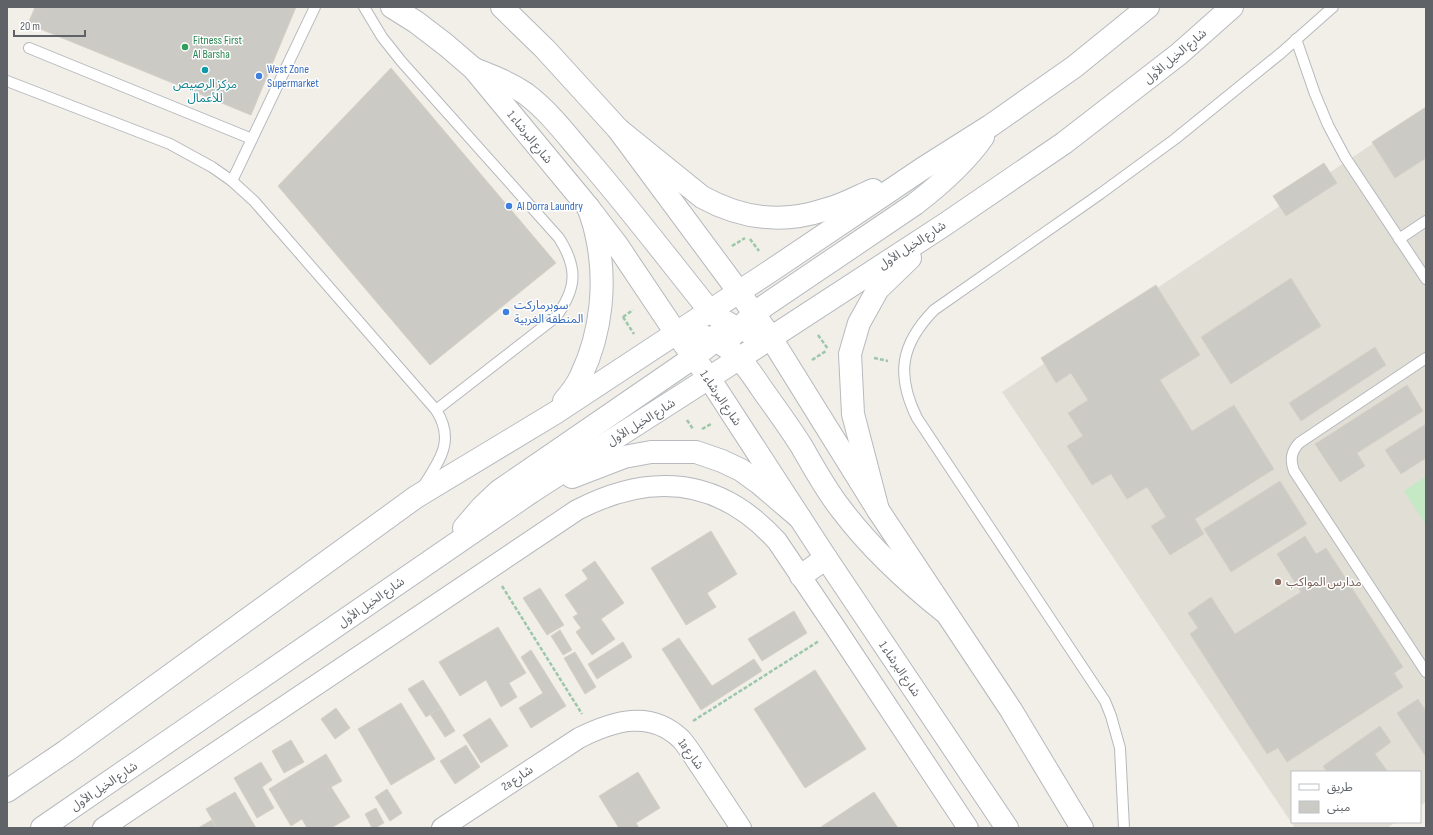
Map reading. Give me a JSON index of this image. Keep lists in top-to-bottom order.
{
  "streets": {
    "main road": ["شارع الخيل الأول", "شارع البرشاء 1"],
    "street": ["1a شارع", "2a شارع"]
  },
  "crossings": [
    ["شارع الخيل الأول", "شارع البرشاء 1"],
    ["1a شارع", "2a شارع"]
  ],
  "places": [
    "Fitness First Al Barsha",
    "مركز الرصيص للأعمال",
    "West Zone Supermarket",
    "Al Dorra Laundry",
    "سوبرماركت المنطقة الغربية",
    "مدارس المواكب"
  ],
  "legend": ["طريق", "مبنى"],
  "scale_bar": "20 m"
}
